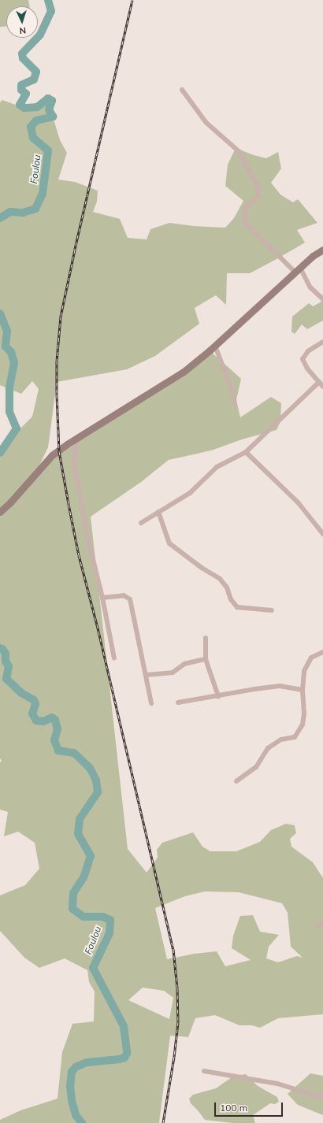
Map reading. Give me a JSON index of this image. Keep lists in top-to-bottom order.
{
  "water": ["Foulou"],
  "scale_bar": "100 m",
  "north": "bottom"
}
